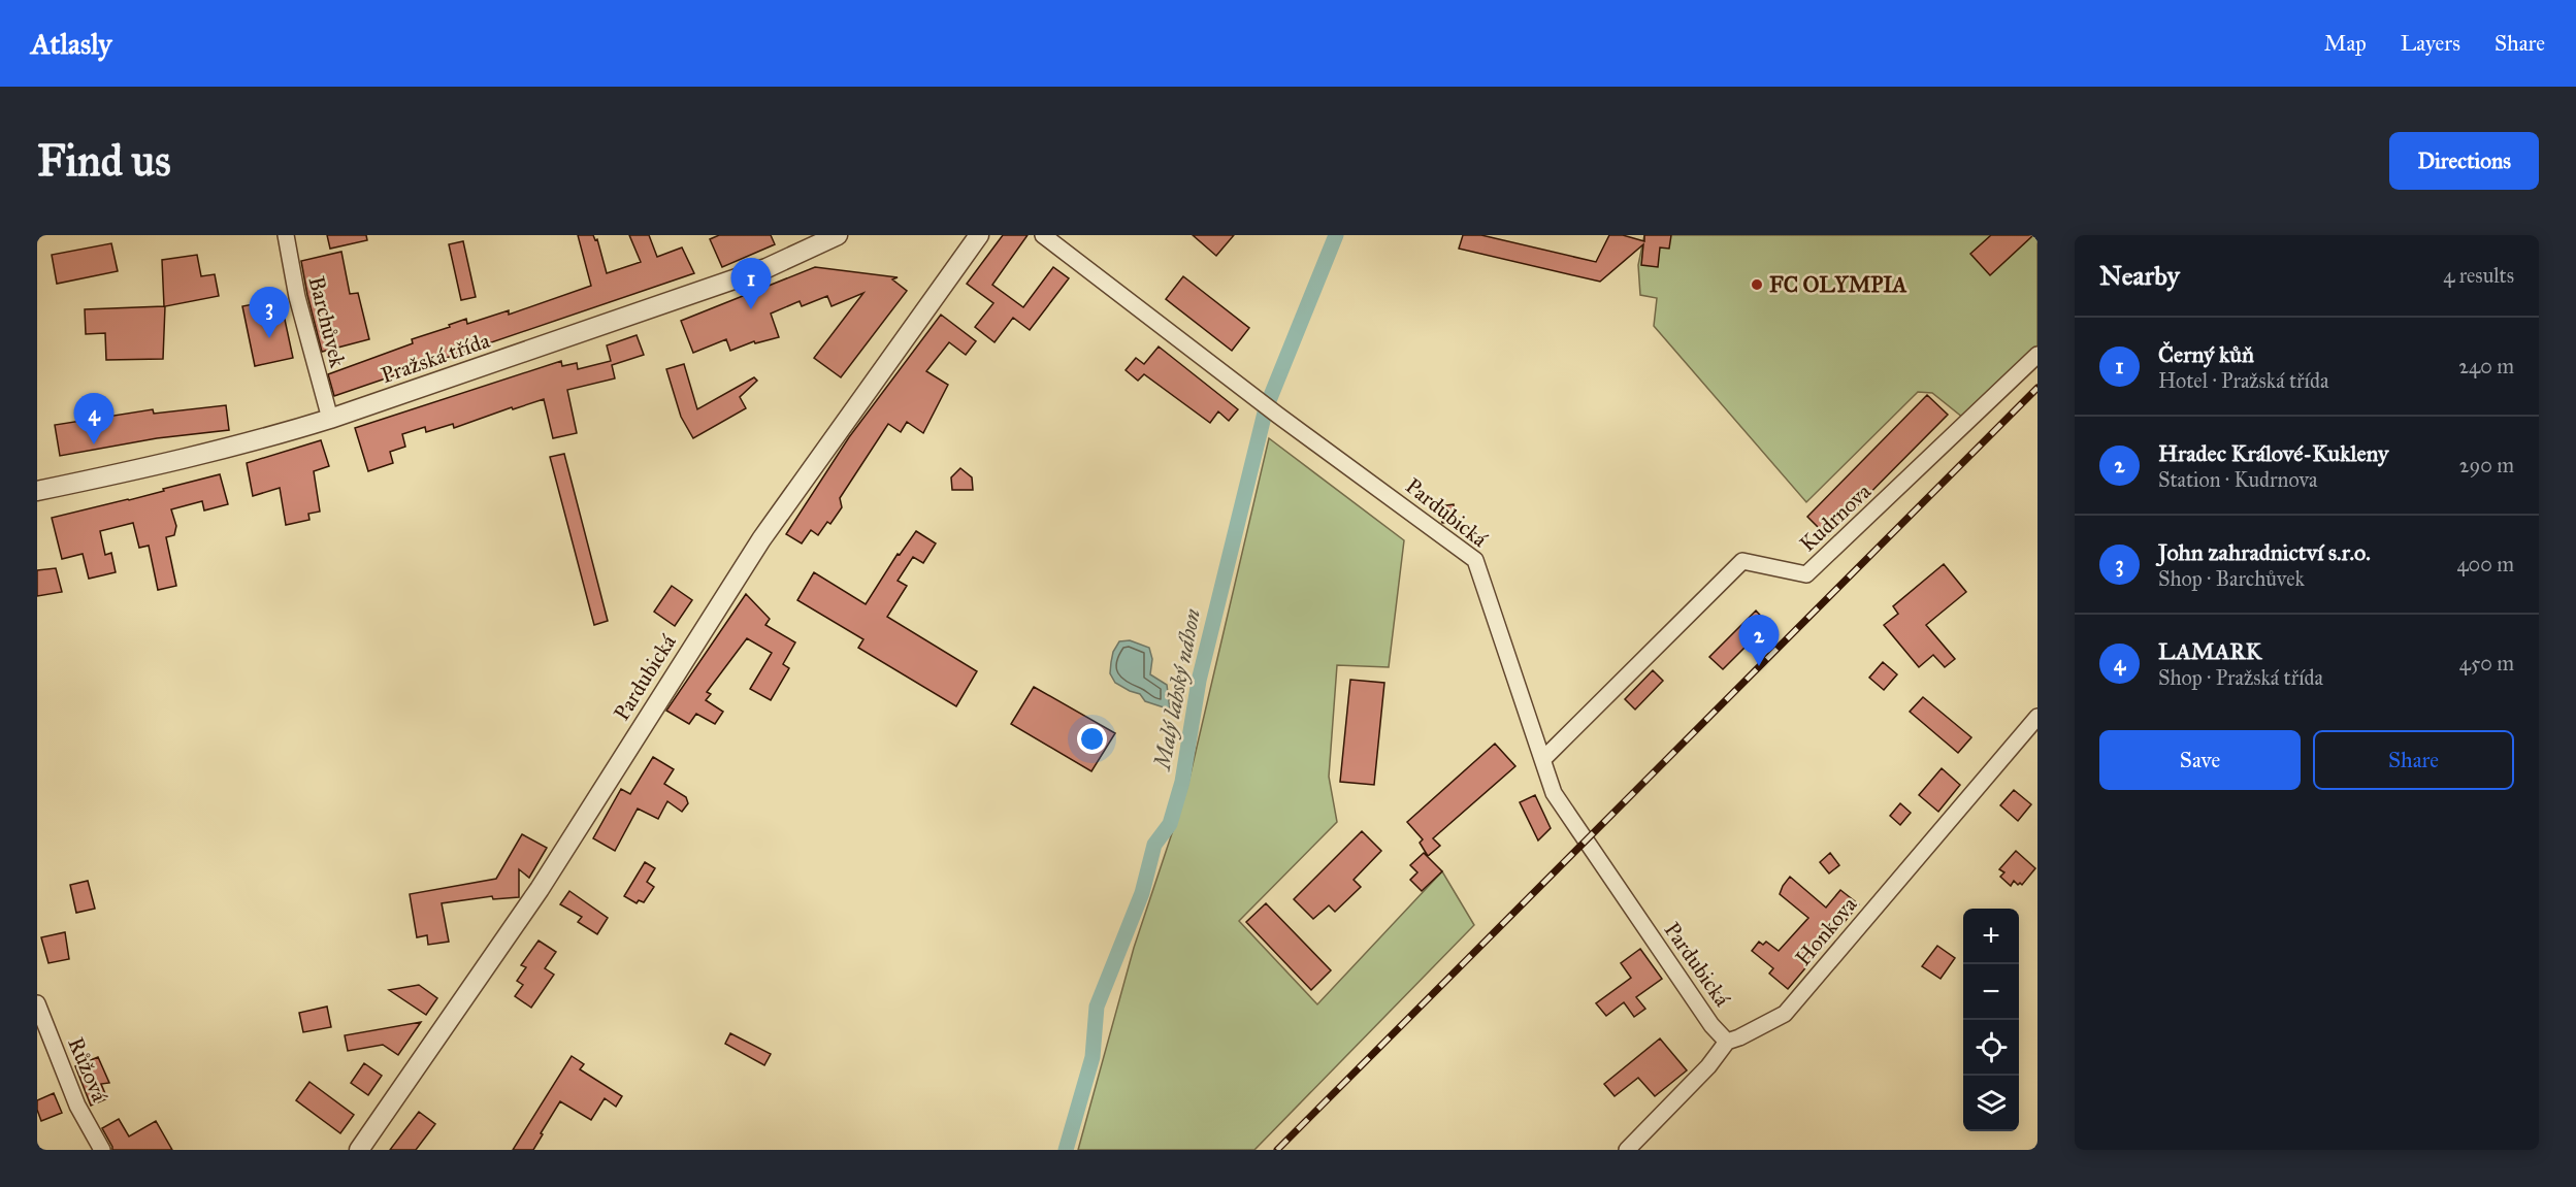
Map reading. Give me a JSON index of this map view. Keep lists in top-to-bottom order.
{
  "streets": {
    "street": [
      "Barchůvek",
      "Pražská třída",
      "Pardubická",
      "Kudrnova",
      "Honkova",
      "Růžová"
    ]
  },
  "crossings": [
    ["Barchůvek", "Pražská třída"],
    ["Pardubická", "Kudrnova"],
    ["Pardubická", "Honkova"]
  ],
  "water": ["Malý labský náhon"],
  "places": ["FC OLYMPIA"],
  "page": {
    "header": "Atlasly",
    "nav": ["Map", "Layers", "Share"],
    "buttons": [
      "Directions",
      ["Save", "Share"]
    ],
    "title": "Find us",
    "heading": ["Nearby", "4 results"],
    "pins": [
      "1",
      "3",
      "4",
      "2"
    ],
    "list": [
      {
        "mark": "1",
        "name": "Černý kůň",
        "note": "Hotel · Pražská třída",
        "value": "240 m"
      },
      {
        "mark": "2",
        "name": "Hradec Králové-Kukleny",
        "note": "Station · Kudrnova",
        "value": "290 m"
      },
      {
        "mark": "3",
        "name": "John zahradnictví s.r.o.",
        "note": "Shop · Barchůvek",
        "value": "400 m"
      },
      {
        "mark": "4",
        "name": "LAMARK",
        "note": "Shop · Pražská třída",
        "value": "450 m"
      }
    ],
    "map_buttons": ["+", "−"]
  }
}
